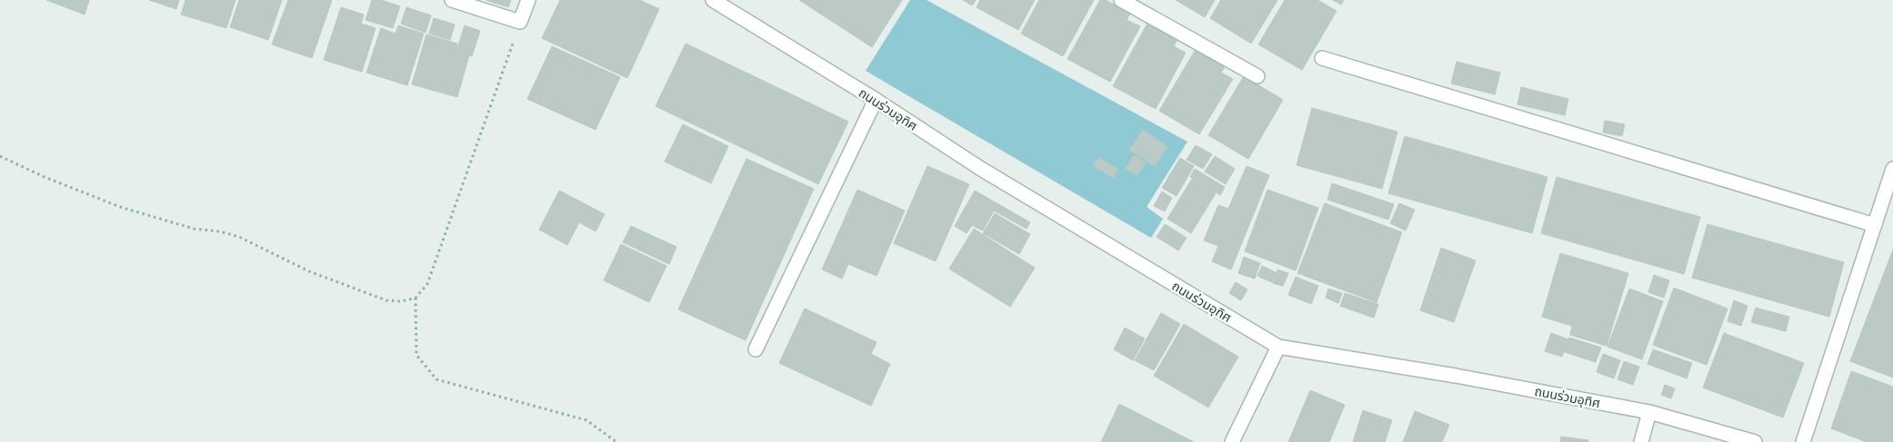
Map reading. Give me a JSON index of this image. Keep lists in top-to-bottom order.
{
  "streets": {
    "street": ["ถนนร่วมอุทิศ"]
  }
}
